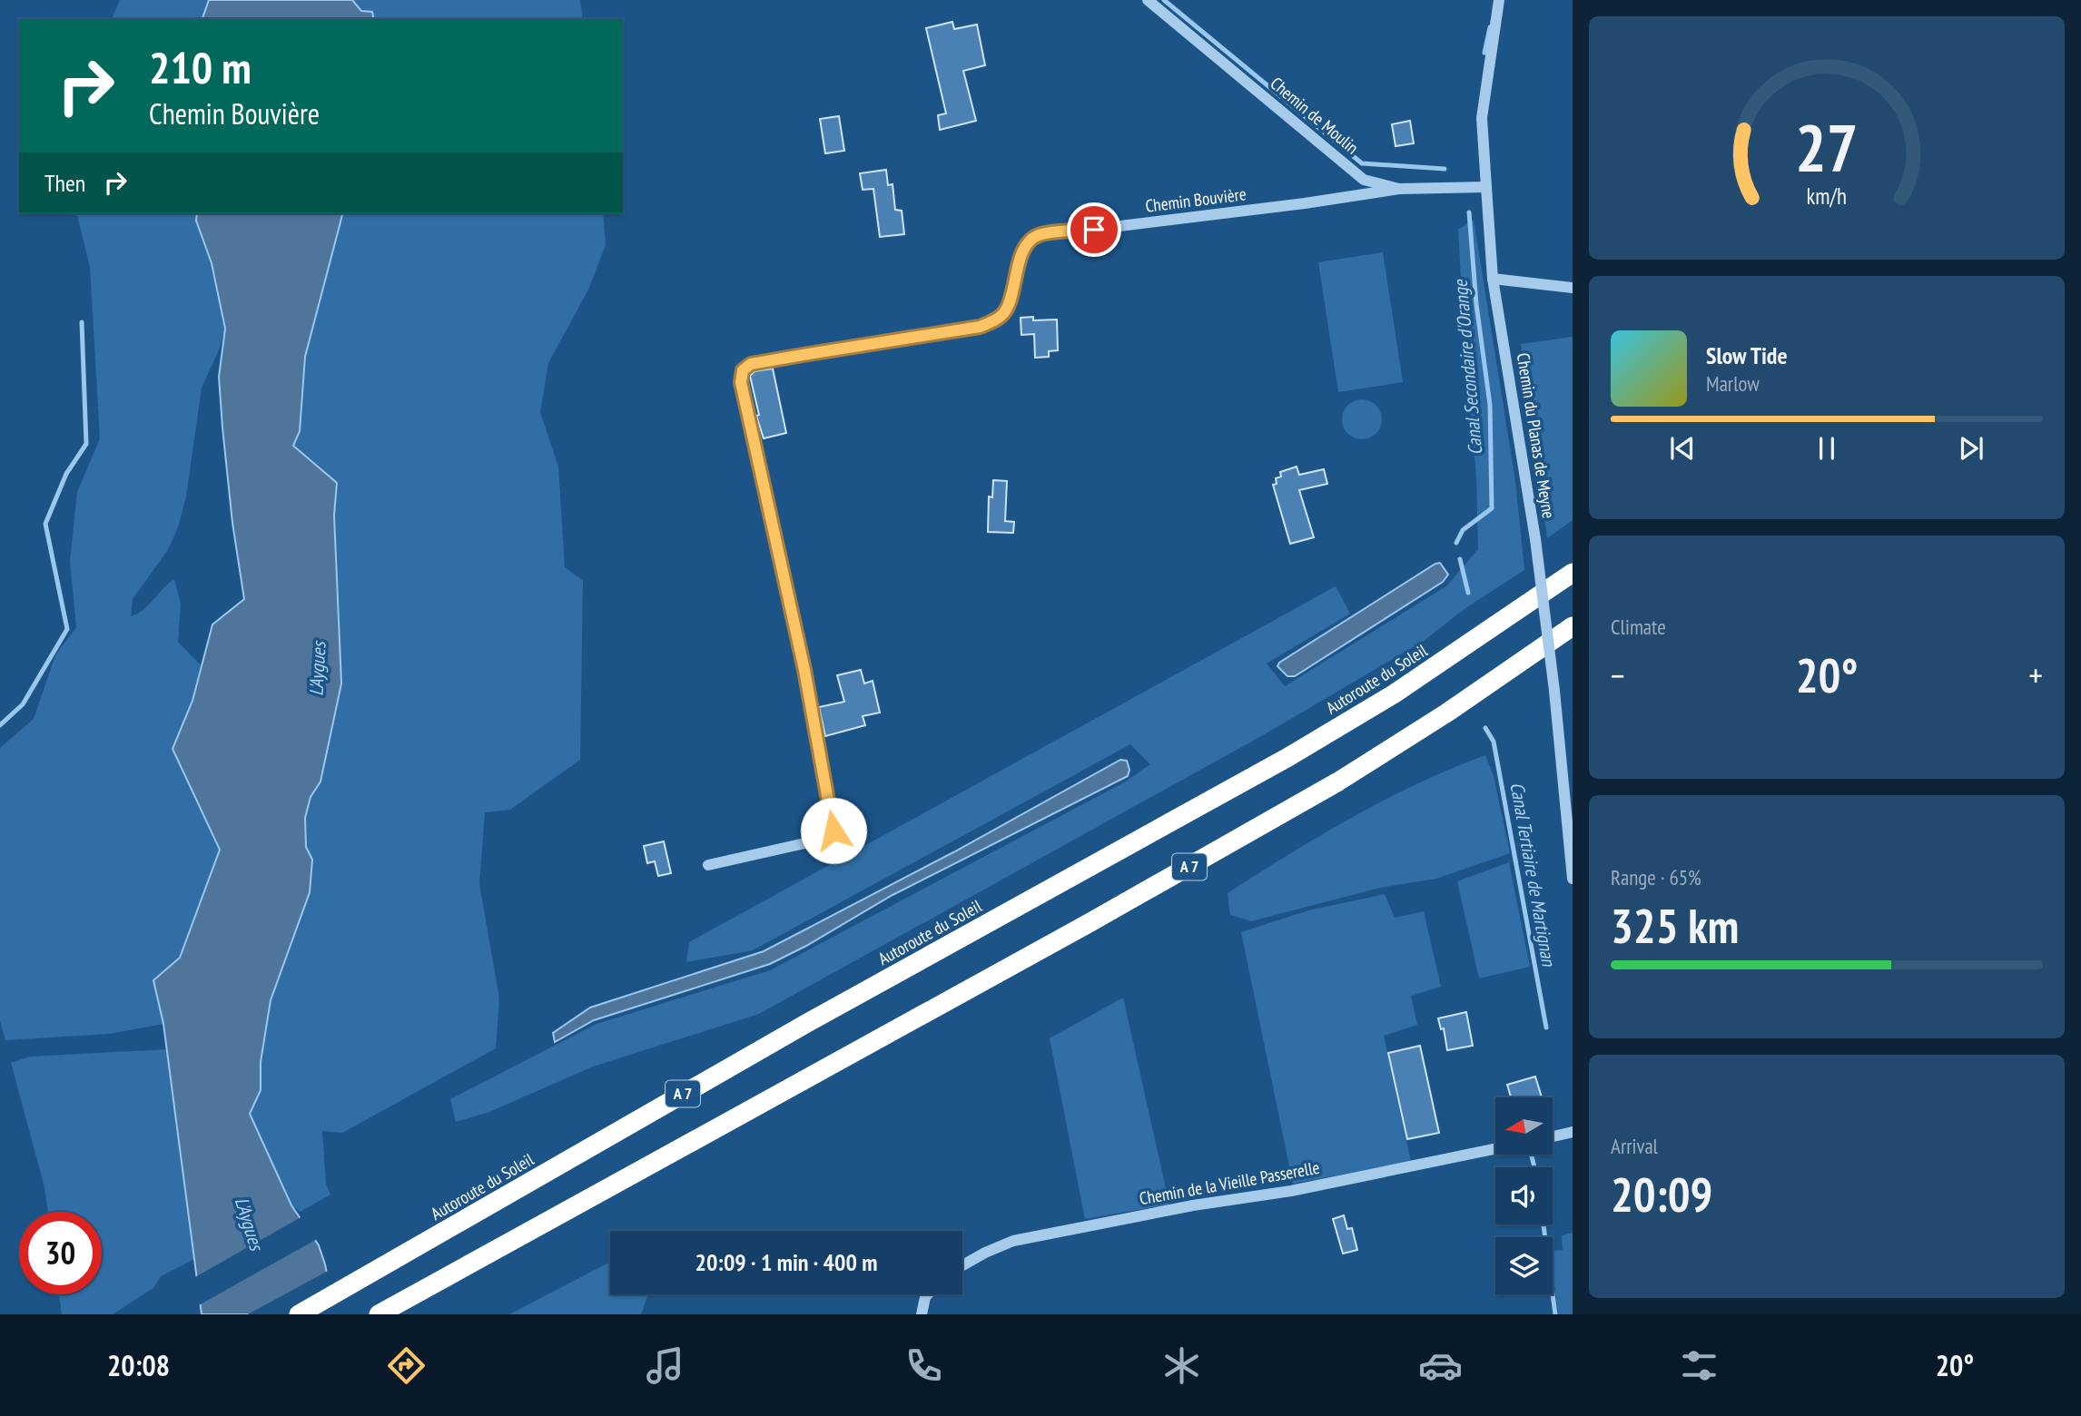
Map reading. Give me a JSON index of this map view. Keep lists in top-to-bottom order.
{
  "streets": {
    "highway": ["Autoroute du Soleil", "A 7"],
    "street": [
      "Chemin de Moulin",
      "Chemin Bouvière",
      "Chemin du Planas de Meyne",
      "Chemin de la Vieille Passerelle"
    ]
  },
  "crossings": [
    ["Chemin de Moulin", "Chemin Bouvière"],
    ["Chemin de Moulin", "Chemin du Planas de Meyne"]
  ],
  "water": ["Canal Secondaire d'Orange", "L'Aygues", "Canal Tertiaire de Martignan"],
  "north": "left",
  "page": {
    "turn": ["210 m", "Chemin Bouvière"],
    "then": "Then",
    "song": ["Slow Tide", "Marlow"],
    "tile": [
      "Climate",
      ["Range · 65%", "325 km"],
      ["Arrival", "20:09"]
    ],
    "heat": ["−", "20°", "+"],
    "limit": "30",
    "trip": "20:09 · 1 min · 400 m",
    "tabs": ["20:08", "20°"],
    "gauge": ["27", "km/h"]
  }
}
